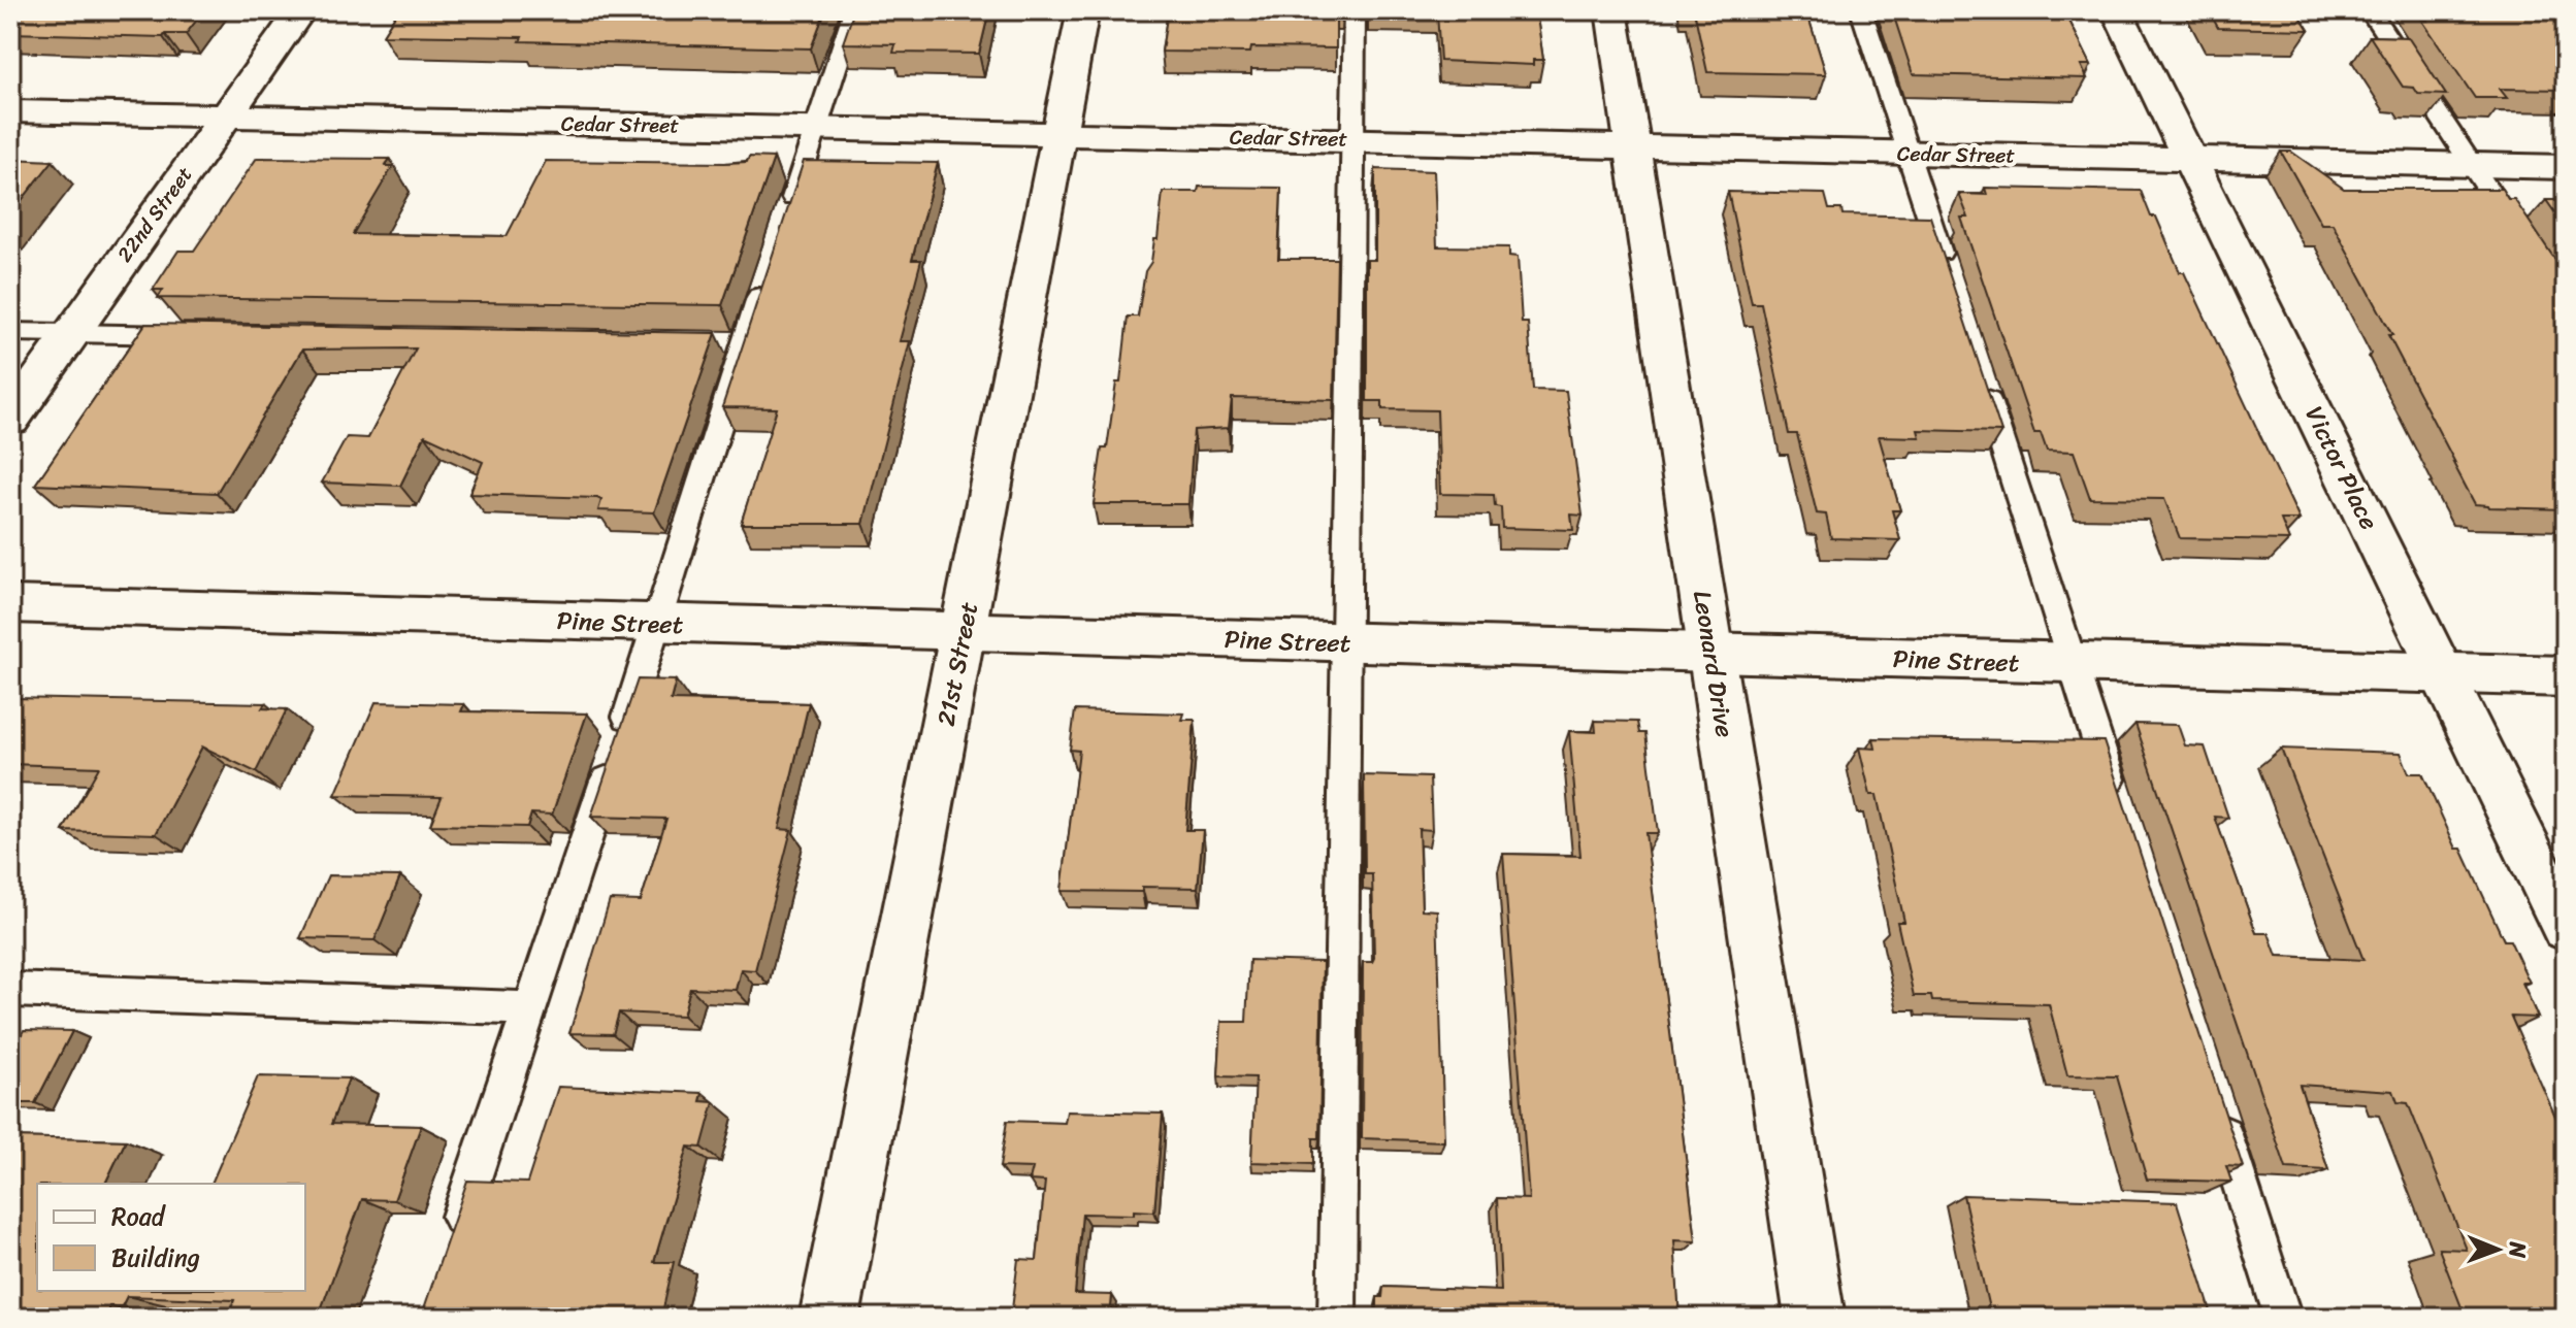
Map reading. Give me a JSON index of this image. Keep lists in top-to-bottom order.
{
  "streets": {
    "street": [
      "Cedar Street",
      "22nd Street",
      "Victor Place",
      "Pine Street",
      "21st Street",
      "Leonard Drive"
    ]
  },
  "crossings": [
    ["Cedar Street", "22nd Street"],
    ["Cedar Street", "Victor Place"],
    ["Cedar Street", "21st Street"],
    ["Cedar Street", "Leonard Drive"],
    ["Victor Place", "Pine Street"],
    ["Pine Street", "21st Street"],
    ["Pine Street", "Leonard Drive"]
  ],
  "legend": ["Road", "Building"],
  "north": "right"
}
